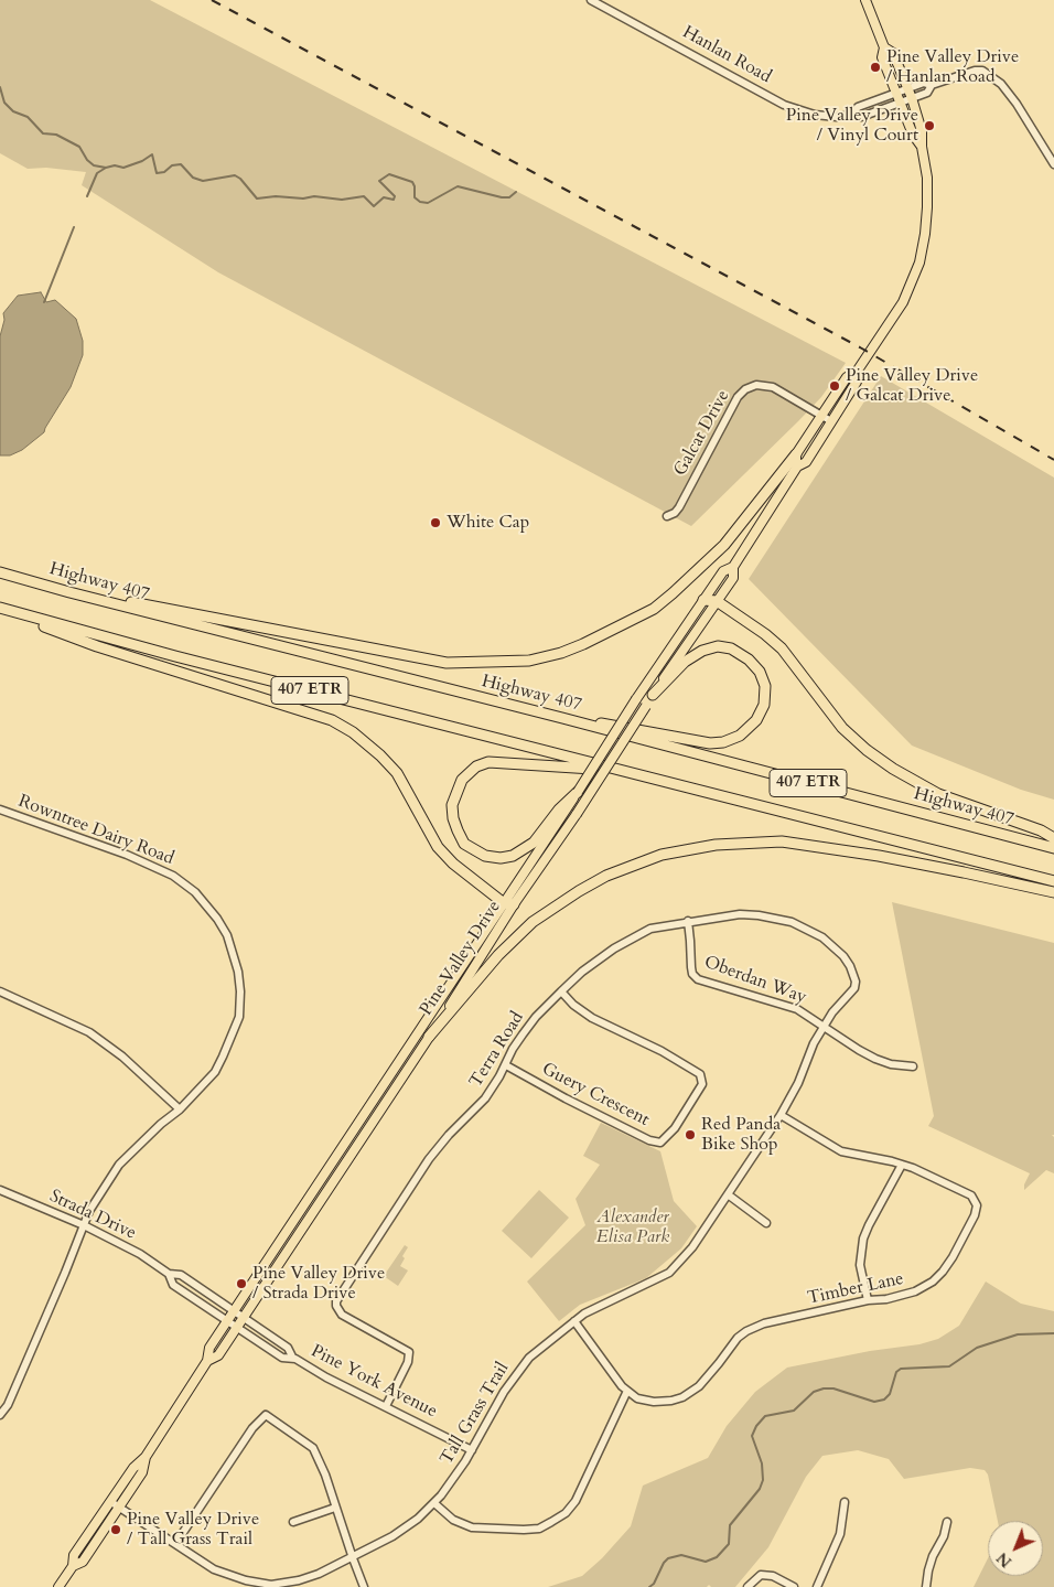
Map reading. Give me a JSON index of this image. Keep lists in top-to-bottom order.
{
  "streets": {
    "highway": ["Highway 407", "407 ETR"],
    "main road": ["Pine Valley Drive"],
    "street": [
      "Hanlan Road",
      "Galcat Drive",
      "Rowntree Dairy Road",
      "Oberdan Way",
      "Terra Road",
      "Guery Crescent",
      "Strada Drive",
      "Timber Lane",
      "Pine York Avenue",
      "Tall Grass Trail"
    ]
  },
  "crossings": [
    ["Hanlan Road", "Pine Valley Drive"],
    ["Galcat Drive", "Pine Valley Drive"],
    ["Rowntree Dairy Road", "Strada Drive"],
    ["Pine Valley Drive", "Strada Drive"],
    ["Pine Valley Drive", "Pine York Avenue"],
    ["Pine Valley Drive", "Tall Grass Trail"],
    ["Oberdan Way", "Terra Road"],
    ["Oberdan Way", "Tall Grass Trail"],
    ["Terra Road", "Guery Crescent"],
    ["Terra Road", "Pine York Avenue"],
    ["Terra Road", "Tall Grass Trail"],
    ["Strada Drive", "Pine York Avenue"],
    ["Timber Lane", "Tall Grass Trail"],
    ["Pine York Avenue", "Tall Grass Trail"]
  ],
  "parks": ["Alexander Elisa Park"],
  "places": [
    "Pine Valley Drive / Hanlan Road",
    "Pine Valley Drive / Vinyl Court",
    "Pine Valley Drive / Galcat Drive",
    "White Cap",
    "Red Panda Bike Shop",
    "Pine Valley Drive / Strada Drive",
    "Pine Valley Drive / Tall Grass Trail"
  ],
  "north": "bottom left"
}
